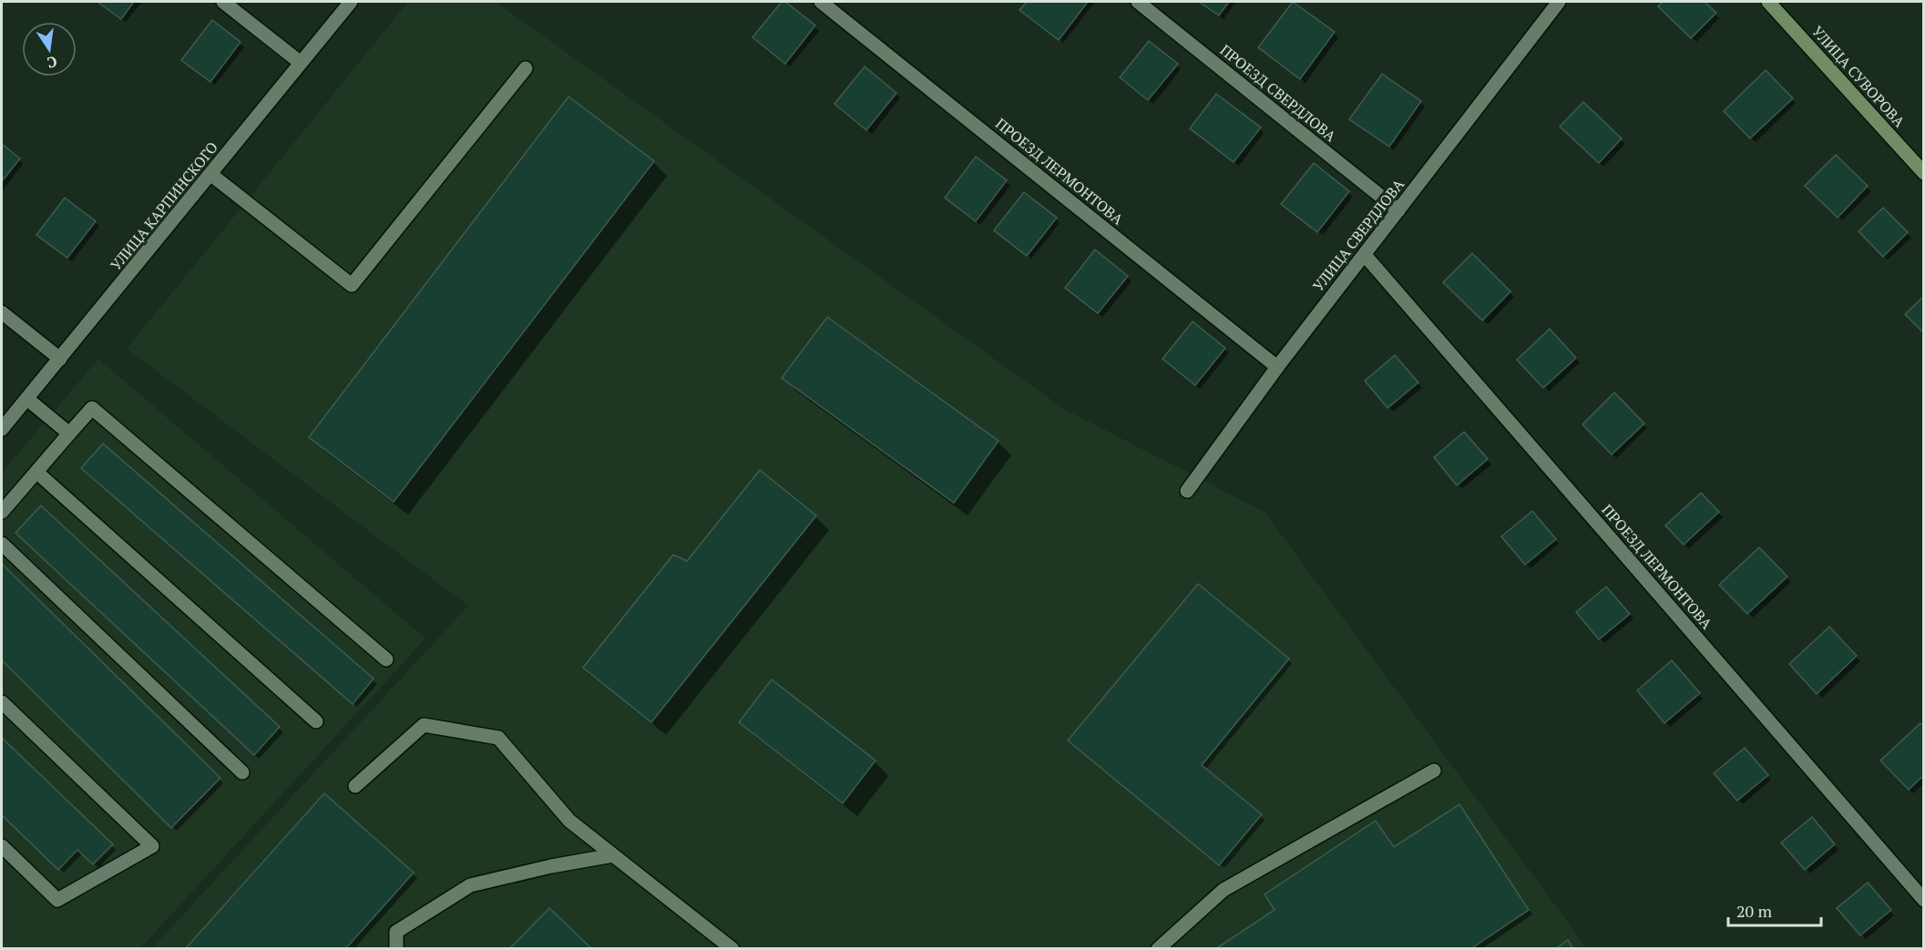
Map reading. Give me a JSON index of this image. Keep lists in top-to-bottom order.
{
  "streets": {
    "street": [
      "УЛИЦА СУВОРОВА",
      "ПРОЕЗД СВЕРДЛОВА",
      "ПРОЕЗД ЛЕРМОНТОВА",
      "УЛИЦА КАРПИНСКОГО",
      "УЛИЦА СВЕРДЛОВА"
    ]
  },
  "crossings": [
    ["ПРОЕЗД СВЕРДЛОВА", "УЛИЦА СВЕРДЛОВА"],
    ["ПРОЕЗД ЛЕРМОНТОВА", "УЛИЦА СВЕРДЛОВА"]
  ],
  "scale_bar": "20 m",
  "north": "bottom"
}
